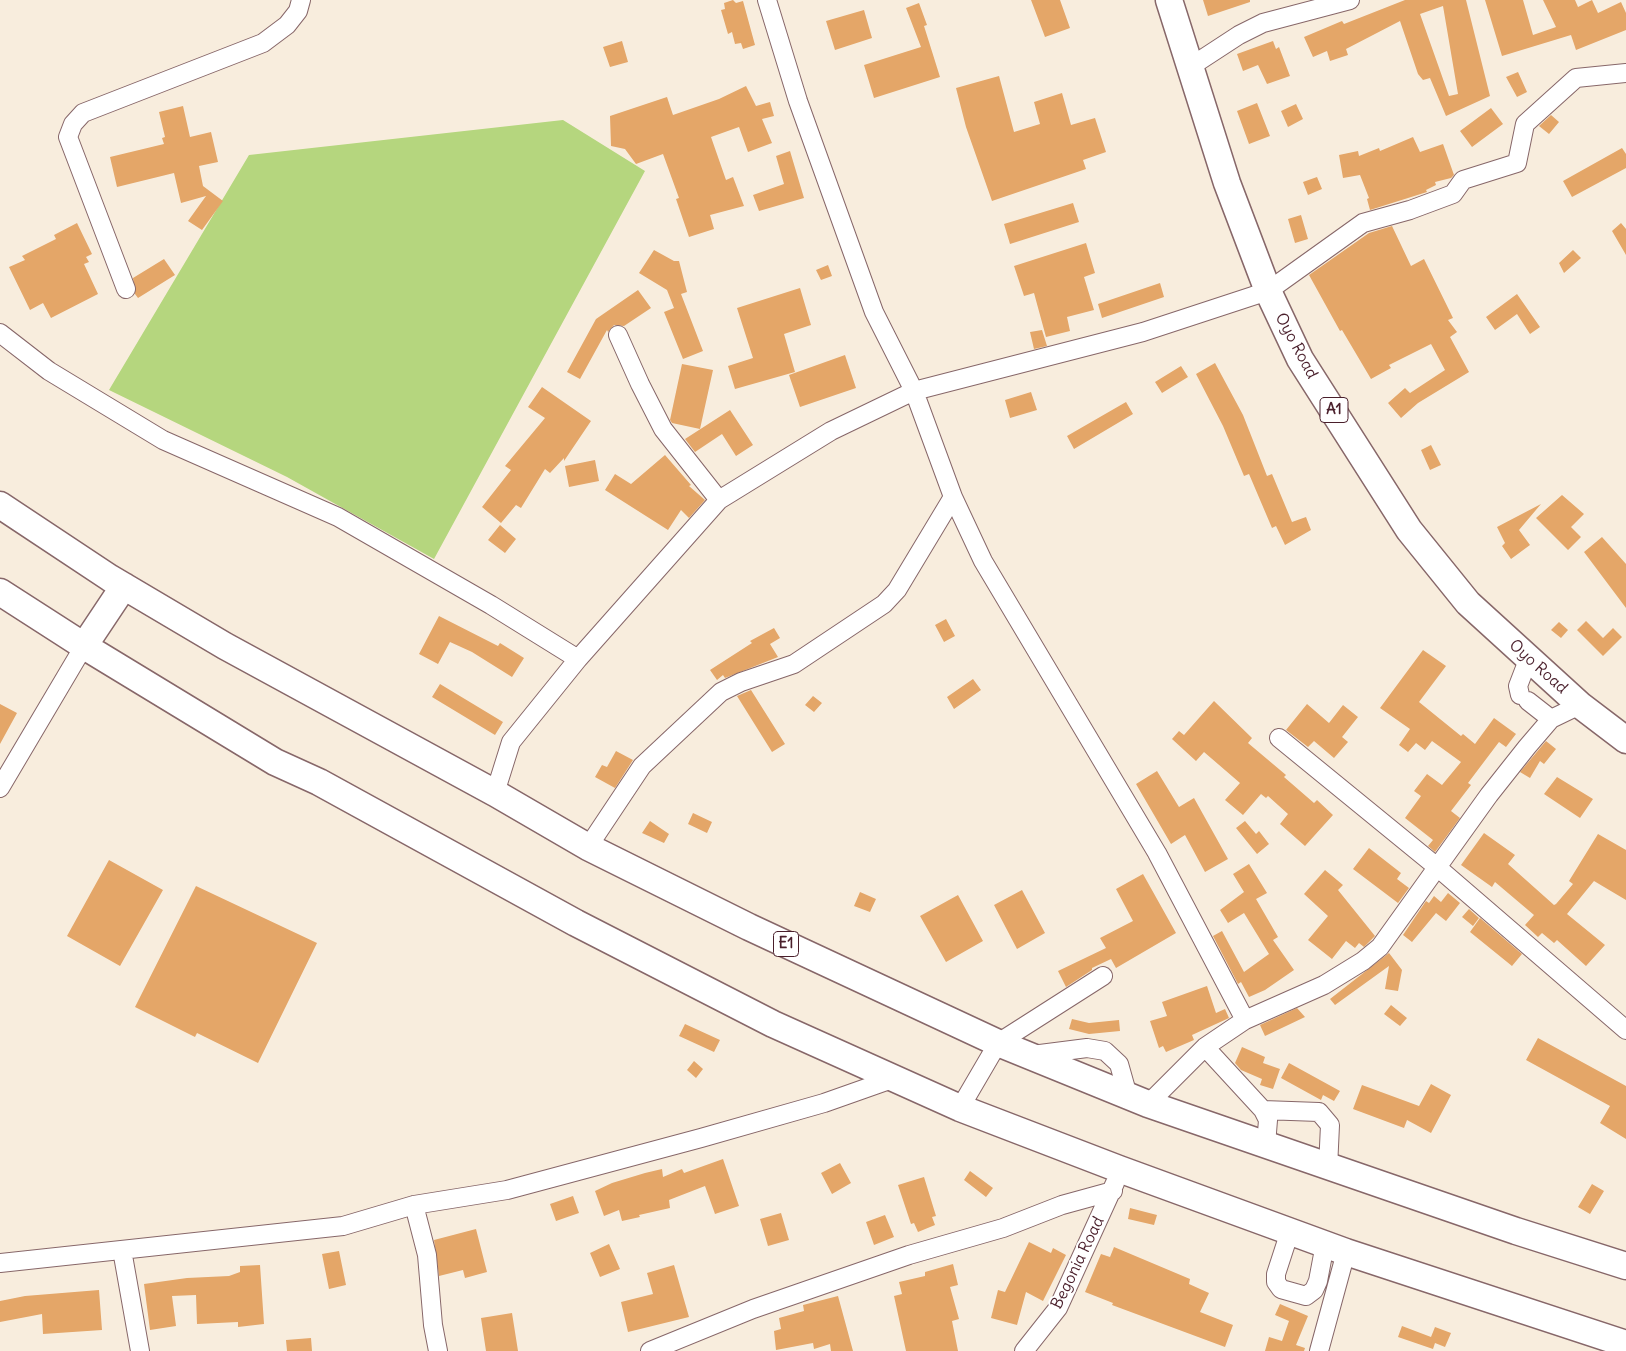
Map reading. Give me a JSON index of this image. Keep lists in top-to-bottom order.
{
  "streets": {
    "highway": ["Oyo Road", "A1", "E1"],
    "street": ["Begonia Road"]
  }
}
